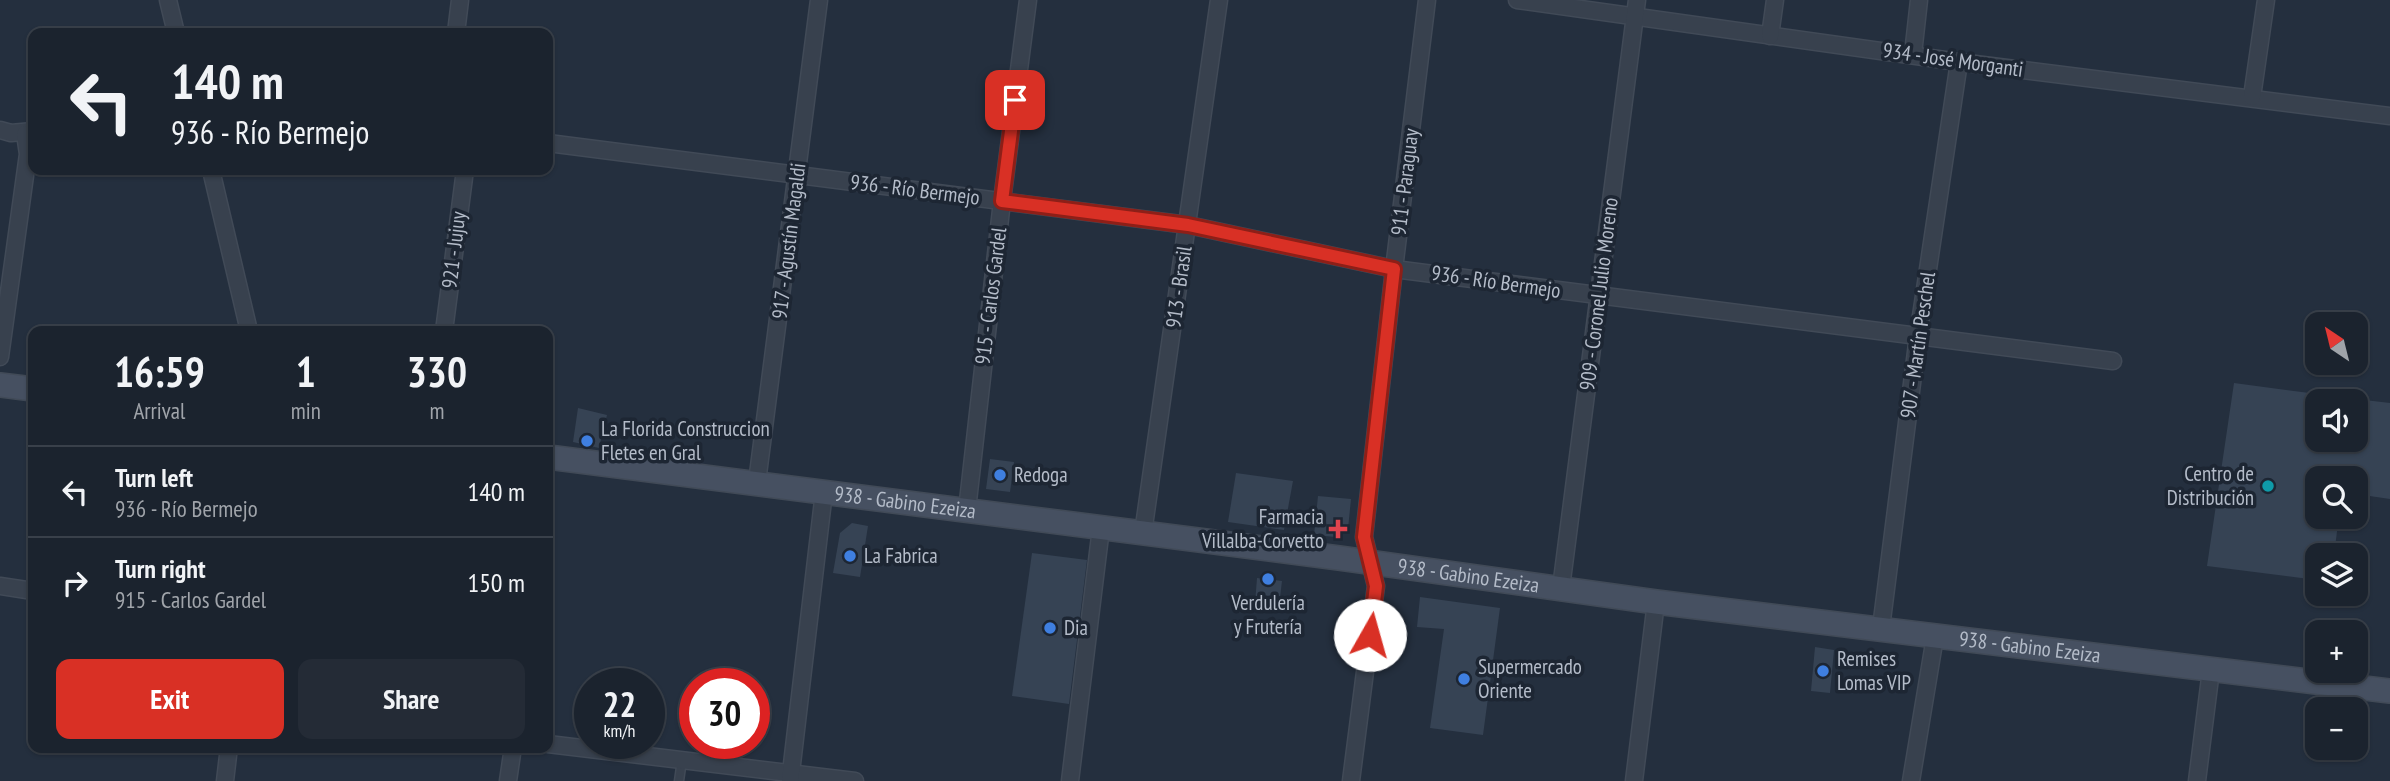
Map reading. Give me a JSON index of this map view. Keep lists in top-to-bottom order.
{
  "streets": {
    "street": [
      "934 - José Morganti",
      "911 - Paraguay",
      "936 - Río Bermejo",
      "917 - Agustín Magaldi",
      "921 - Jujuy",
      "913 - Brasil",
      "909 - Coronel Julio Moreno",
      "915 - Carlos Gardel",
      "907 - Martín Peschel",
      "938 - Gabino Ezeiza"
    ]
  },
  "crossings": [
    ["934 - José Morganti", "909 - Coronel Julio Moreno"],
    ["934 - José Morganti", "907 - Martín Peschel"],
    ["911 - Paraguay", "936 - Río Bermejo"],
    ["911 - Paraguay", "938 - Gabino Ezeiza"],
    ["936 - Río Bermejo", "917 - Agustín Magaldi"],
    ["936 - Río Bermejo", "913 - Brasil"],
    ["936 - Río Bermejo", "909 - Coronel Julio Moreno"],
    ["936 - Río Bermejo", "915 - Carlos Gardel"],
    ["936 - Río Bermejo", "907 - Martín Peschel"],
    ["917 - Agustín Magaldi", "938 - Gabino Ezeiza"],
    ["913 - Brasil", "938 - Gabino Ezeiza"],
    ["909 - Coronel Julio Moreno", "938 - Gabino Ezeiza"],
    ["915 - Carlos Gardel", "938 - Gabino Ezeiza"],
    ["907 - Martín Peschel", "938 - Gabino Ezeiza"]
  ],
  "places": {
    "other": [
      "La Florida Construccion Fletes en Gral",
      "Redoga",
      "Centro de Distribución",
      "La Fabrica",
      "Verdulería y Frutería",
      "Dia",
      "Remises Lomas VIP",
      "Supermercado Oriente"
    ],
    "health": ["Farmacia Villalba-Corvetto"]
  },
  "north": "top left",
  "page": {
    "turn": ["140 m", "936 - Río Bermejo"],
    "map_buttons": ["+", "−"],
    "eta": [
      "16:59",
      "Arrival",
      "1",
      "min",
      "330",
      "m"
    ],
    "list": [
      {
        "name": "Turn left",
        "note": "936 - Río Bermejo",
        "value": "140 m"
      },
      {
        "name": "Turn right",
        "note": "915 - Carlos Gardel",
        "value": "150 m"
      }
    ],
    "buttons": ["Exit", "Share"],
    "speed": "22 km/h",
    "limit": "30"
  }
}
